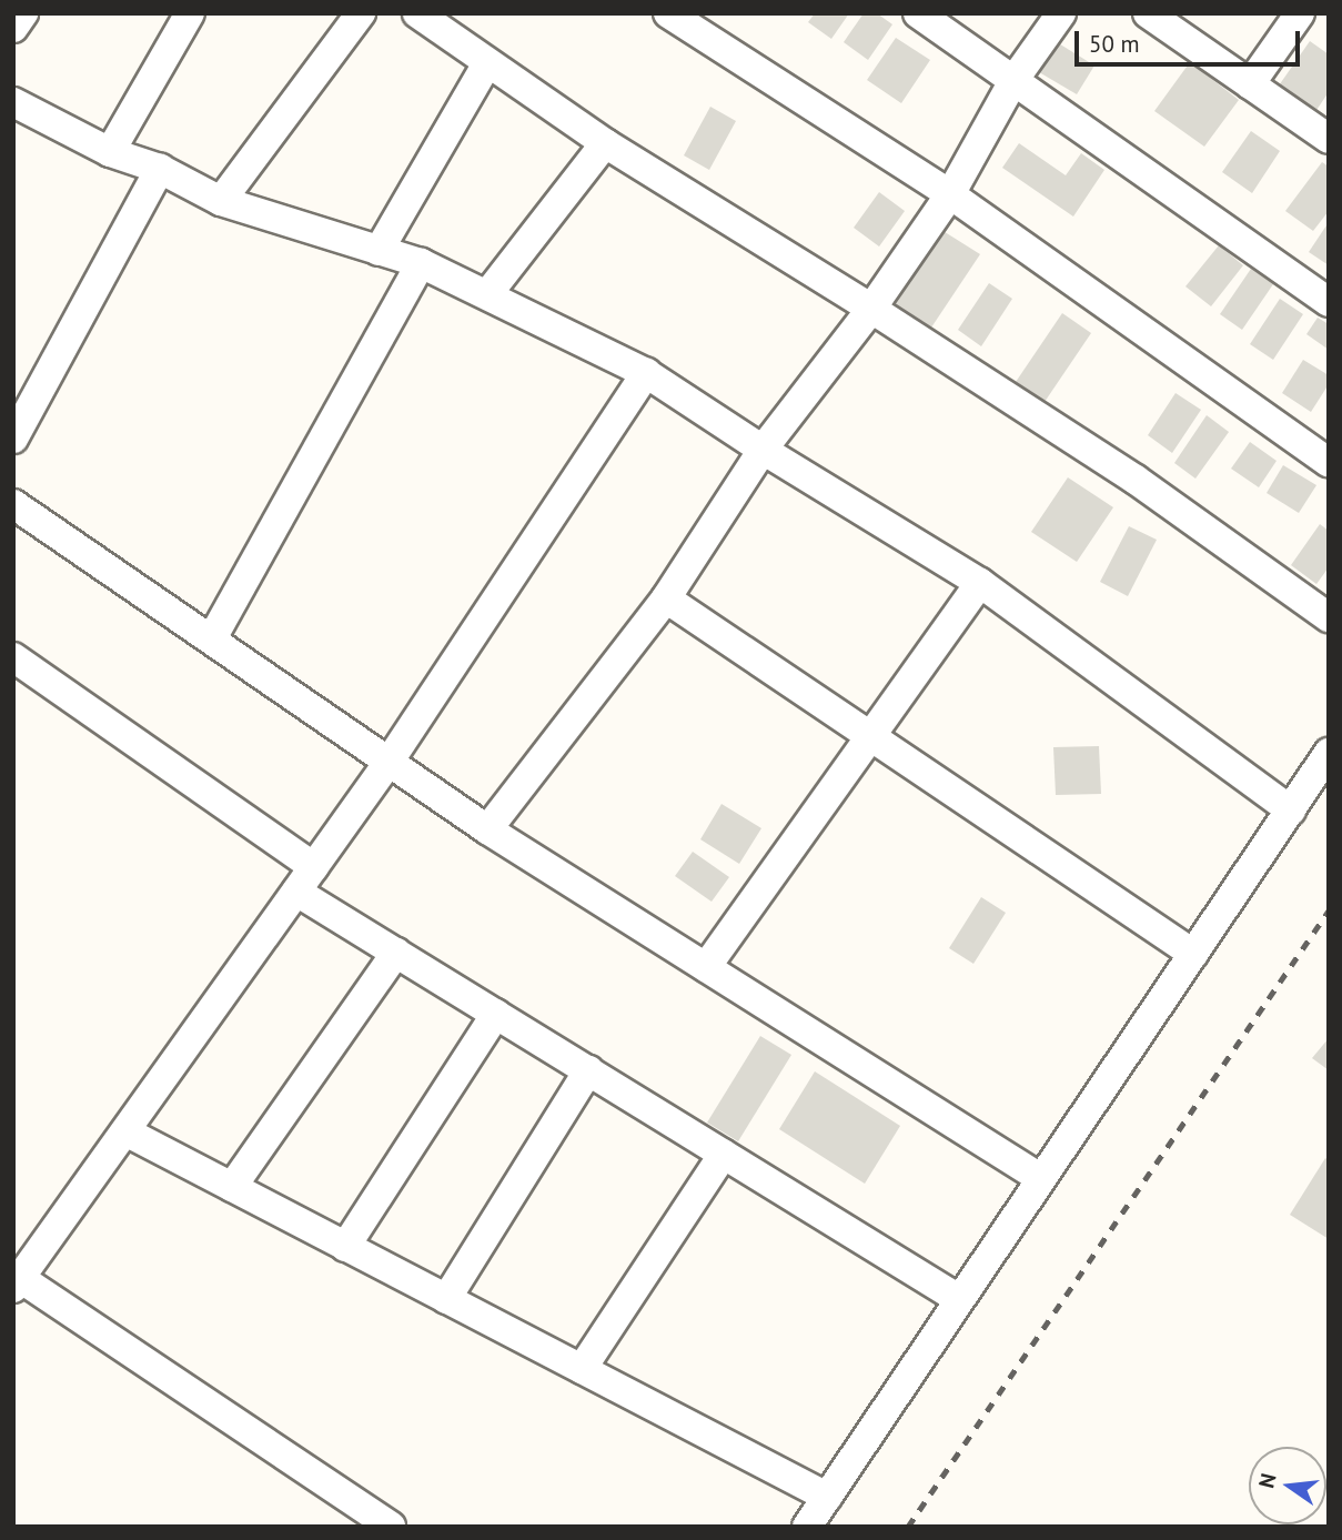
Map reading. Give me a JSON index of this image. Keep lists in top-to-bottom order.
{
  "scale_bar": "50 m",
  "north": "left"
}
